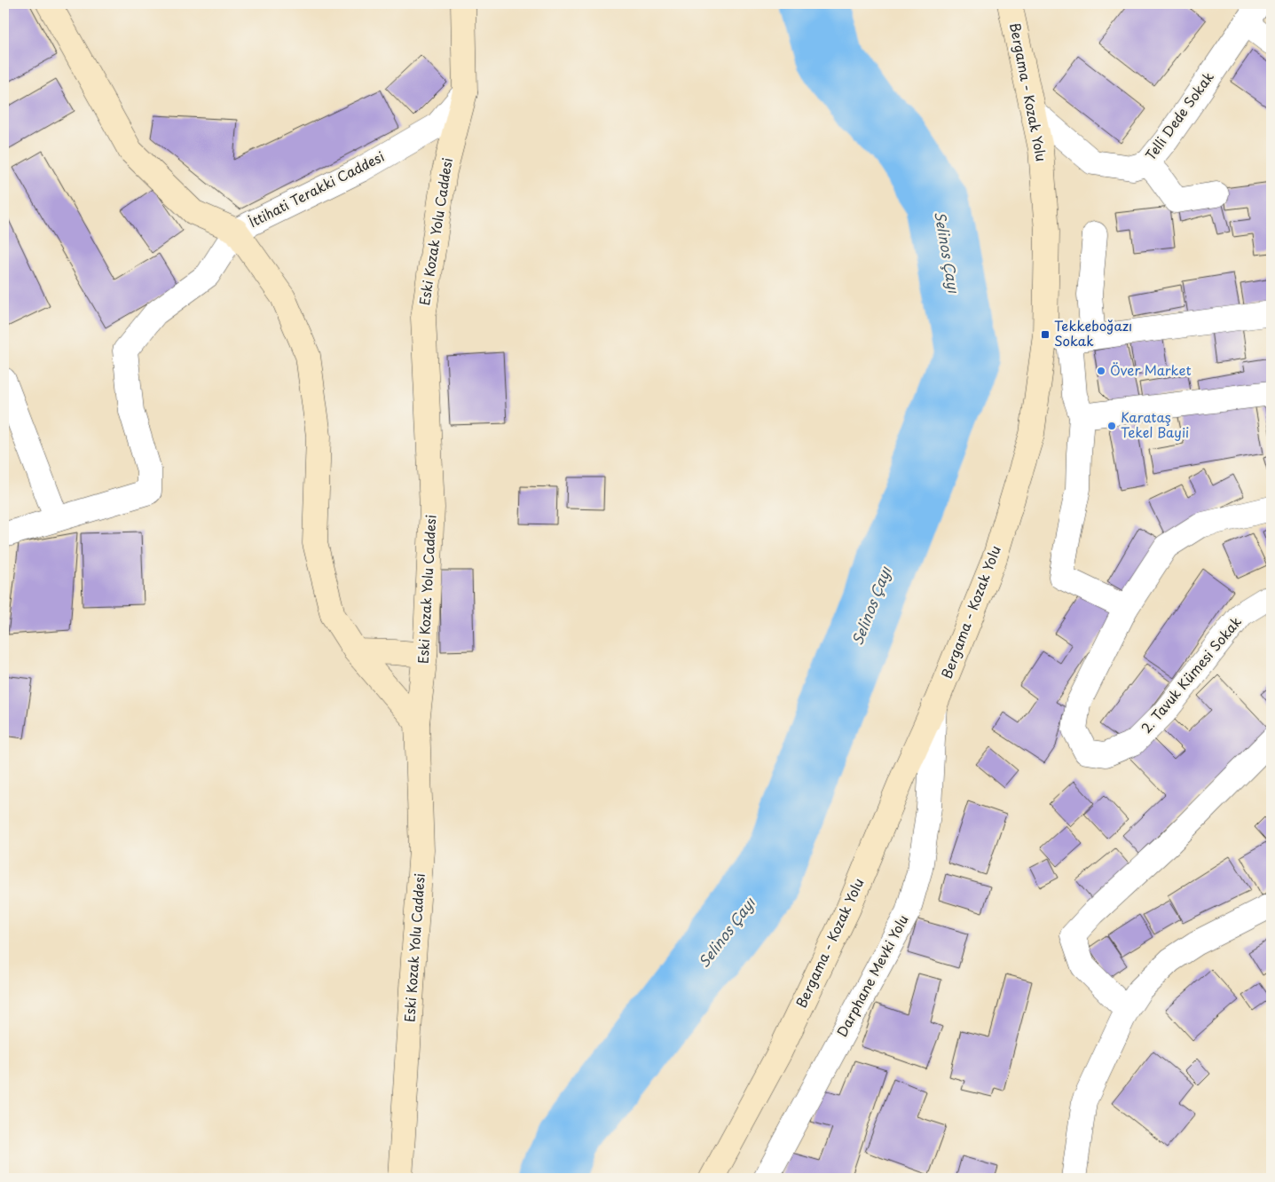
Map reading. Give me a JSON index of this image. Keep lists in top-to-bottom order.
{
  "streets": {
    "main road": ["Bergama - Kozak Yolu", "İttihati Terakki Caddesi", "Eski Kozak Yolu Caddesi"],
    "street": ["Telli Dede Sokak", "2. Tavuk Kümesi Sokak", "Darphane Mevki Yolu"]
  },
  "crossings": [
    ["Bergama - Kozak Yolu", "Telli Dede Sokak"],
    ["Bergama - Kozak Yolu", "Darphane Mevki Yolu"],
    ["İttihati Terakki Caddesi", "Eski Kozak Yolu Caddesi"]
  ],
  "water": ["Selinos Çayı"],
  "places": {
    "transit": ["Tekkeboğazı Sokak"],
    "other": ["Över Market", "Karataş Tekel Bayii"]
  }
}
